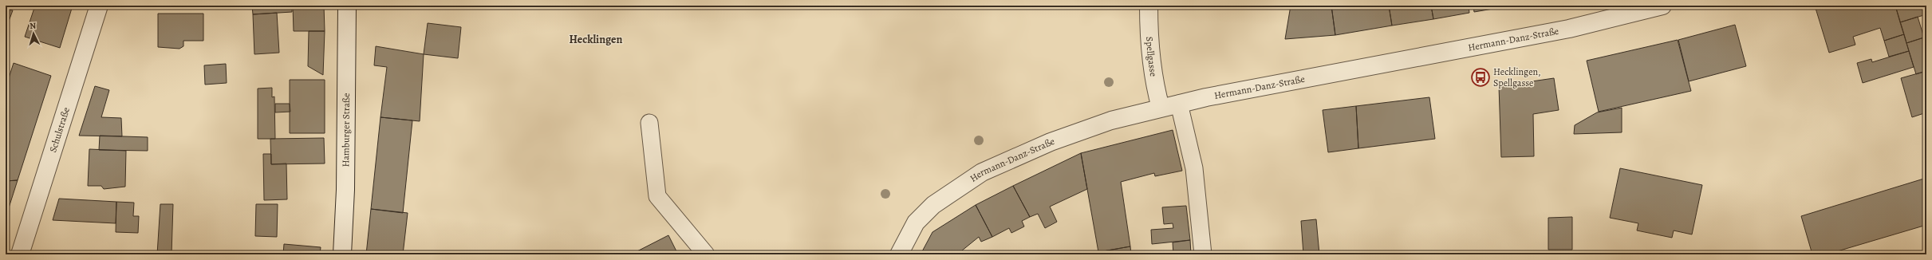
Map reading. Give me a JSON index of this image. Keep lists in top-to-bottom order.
{
  "streets": {
    "street": [
      "Hermann-Danz-Straße",
      "Spellgasse",
      "Schulstraße",
      "Hamburger Straße"
    ]
  },
  "crossings": [
    ["Hermann-Danz-Straße", "Spellgasse"]
  ],
  "districts": ["Hecklingen"],
  "places": {
    "bus stop": ["Hecklingen, Spellgasse"]
  },
  "north": "top"
}
